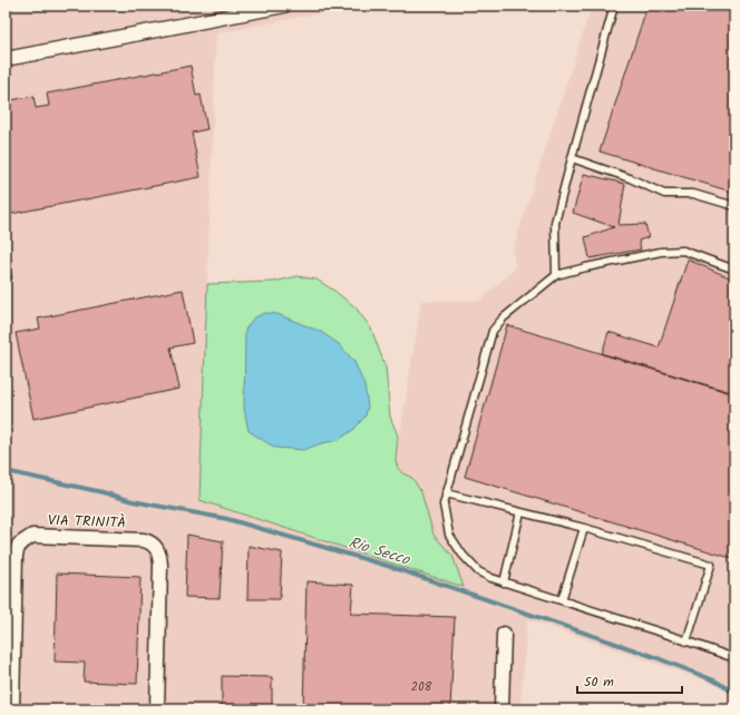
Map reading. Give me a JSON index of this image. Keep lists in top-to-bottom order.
{
  "streets": {
    "street": ["VIA TRINITÀ"]
  },
  "water": ["Rio Secco"],
  "house_numbers": ["208"],
  "scale_bar": "50 m"
}
